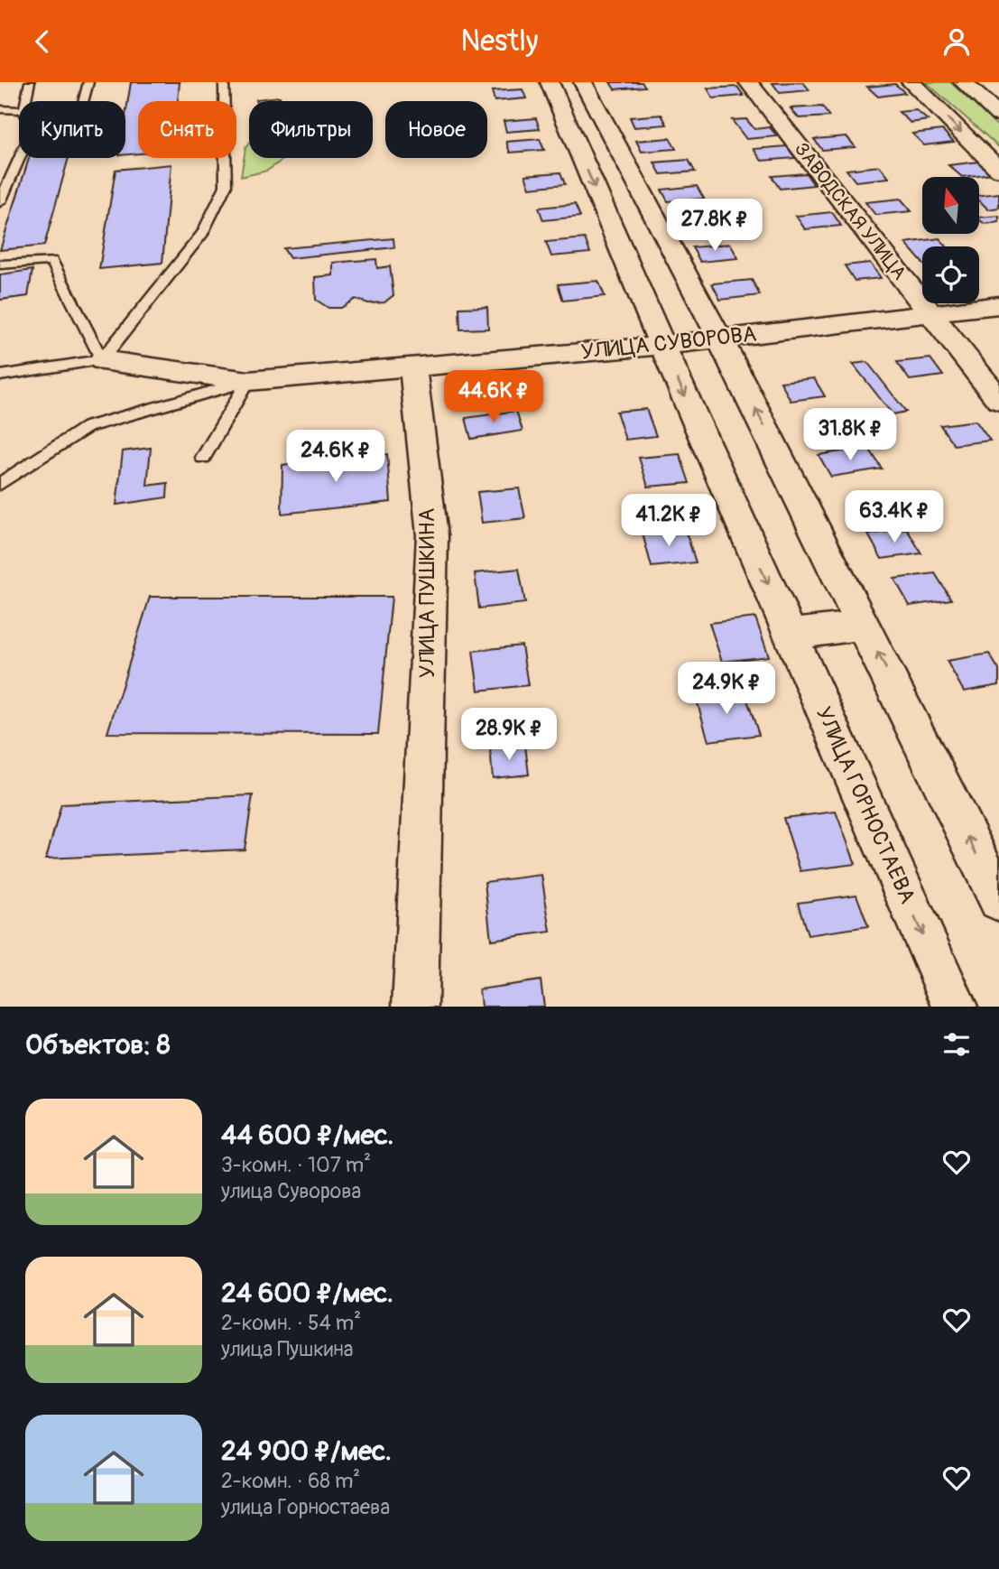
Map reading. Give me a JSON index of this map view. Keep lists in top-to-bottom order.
{
  "streets": {
    "street": [
      "ЗАВОДСКАЯ УЛИЦА",
      "УЛИЦА СУВОРОВА",
      "УЛИЦА ПУШКИНА",
      "УЛИЦА ГОРНОСТАЕВА"
    ]
  },
  "crossings": [
    ["ЗАВОДСКАЯ УЛИЦА", "УЛИЦА СУВОРОВА"],
    ["УЛИЦА СУВОРОВА", "УЛИЦА ПУШКИНА"],
    ["УЛИЦА СУВОРОВА", "УЛИЦА ГОРНОСТАЕВА"]
  ],
  "north": "top",
  "page": {
    "header": "Nestly",
    "chip": [
      "Купить",
      "Снять",
      "Фильтры",
      "Новое"
    ],
    "price": [
      "27.8K ₽",
      "44.6K ₽",
      "31.8K ₽",
      "24.6K ₽",
      "63.4K ₽",
      "41.2K ₽",
      "24.9K ₽",
      "28.9K ₽"
    ],
    "heading": "Объектов: 8",
    "list": [
      {
        "name": "44 600 ₽/мес.",
        "note": "3-комн. · 107 m² · улица Суворова"
      },
      {
        "name": "24 600 ₽/мес.",
        "note": "2-комн. · 54 m² · улица Пушкина"
      },
      {
        "name": "24 900 ₽/мес.",
        "note": "2-комн. · 68 m² · улица Горностаева"
      }
    ]
  }
}
